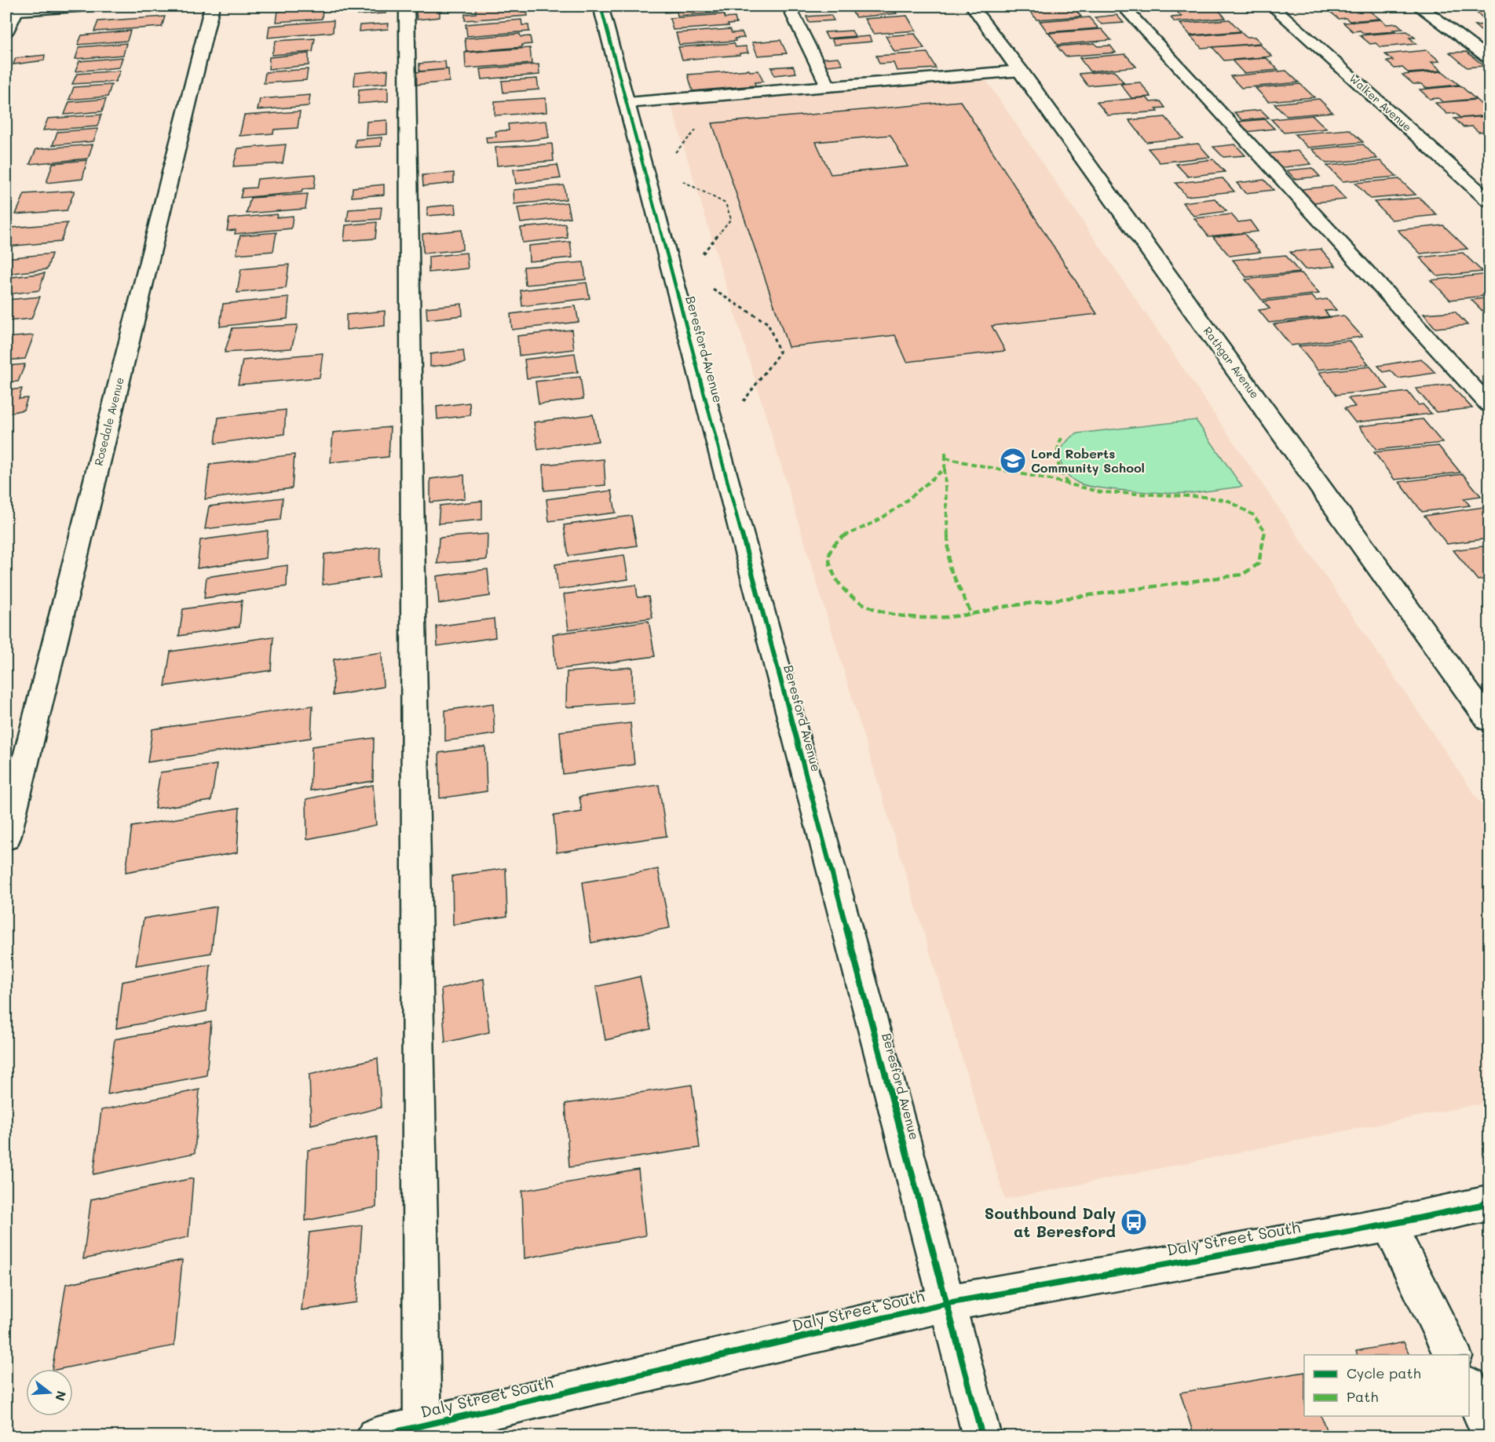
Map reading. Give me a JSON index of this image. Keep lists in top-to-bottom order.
{
  "streets": {
    "street": [
      "Walker Avenue",
      "Beresford Avenue",
      "Rathgar Avenue",
      "Rosedale Avenue",
      "Daly Street South"
    ]
  },
  "crossings": [
    ["Beresford Avenue", "Daly Street South"]
  ],
  "places": {
    "school or university": ["Lord Roberts Community School"],
    "bus stop": ["Southbound Daly at Beresford"]
  },
  "legend": ["Cycle path", "Path"],
  "north": "right"
}
